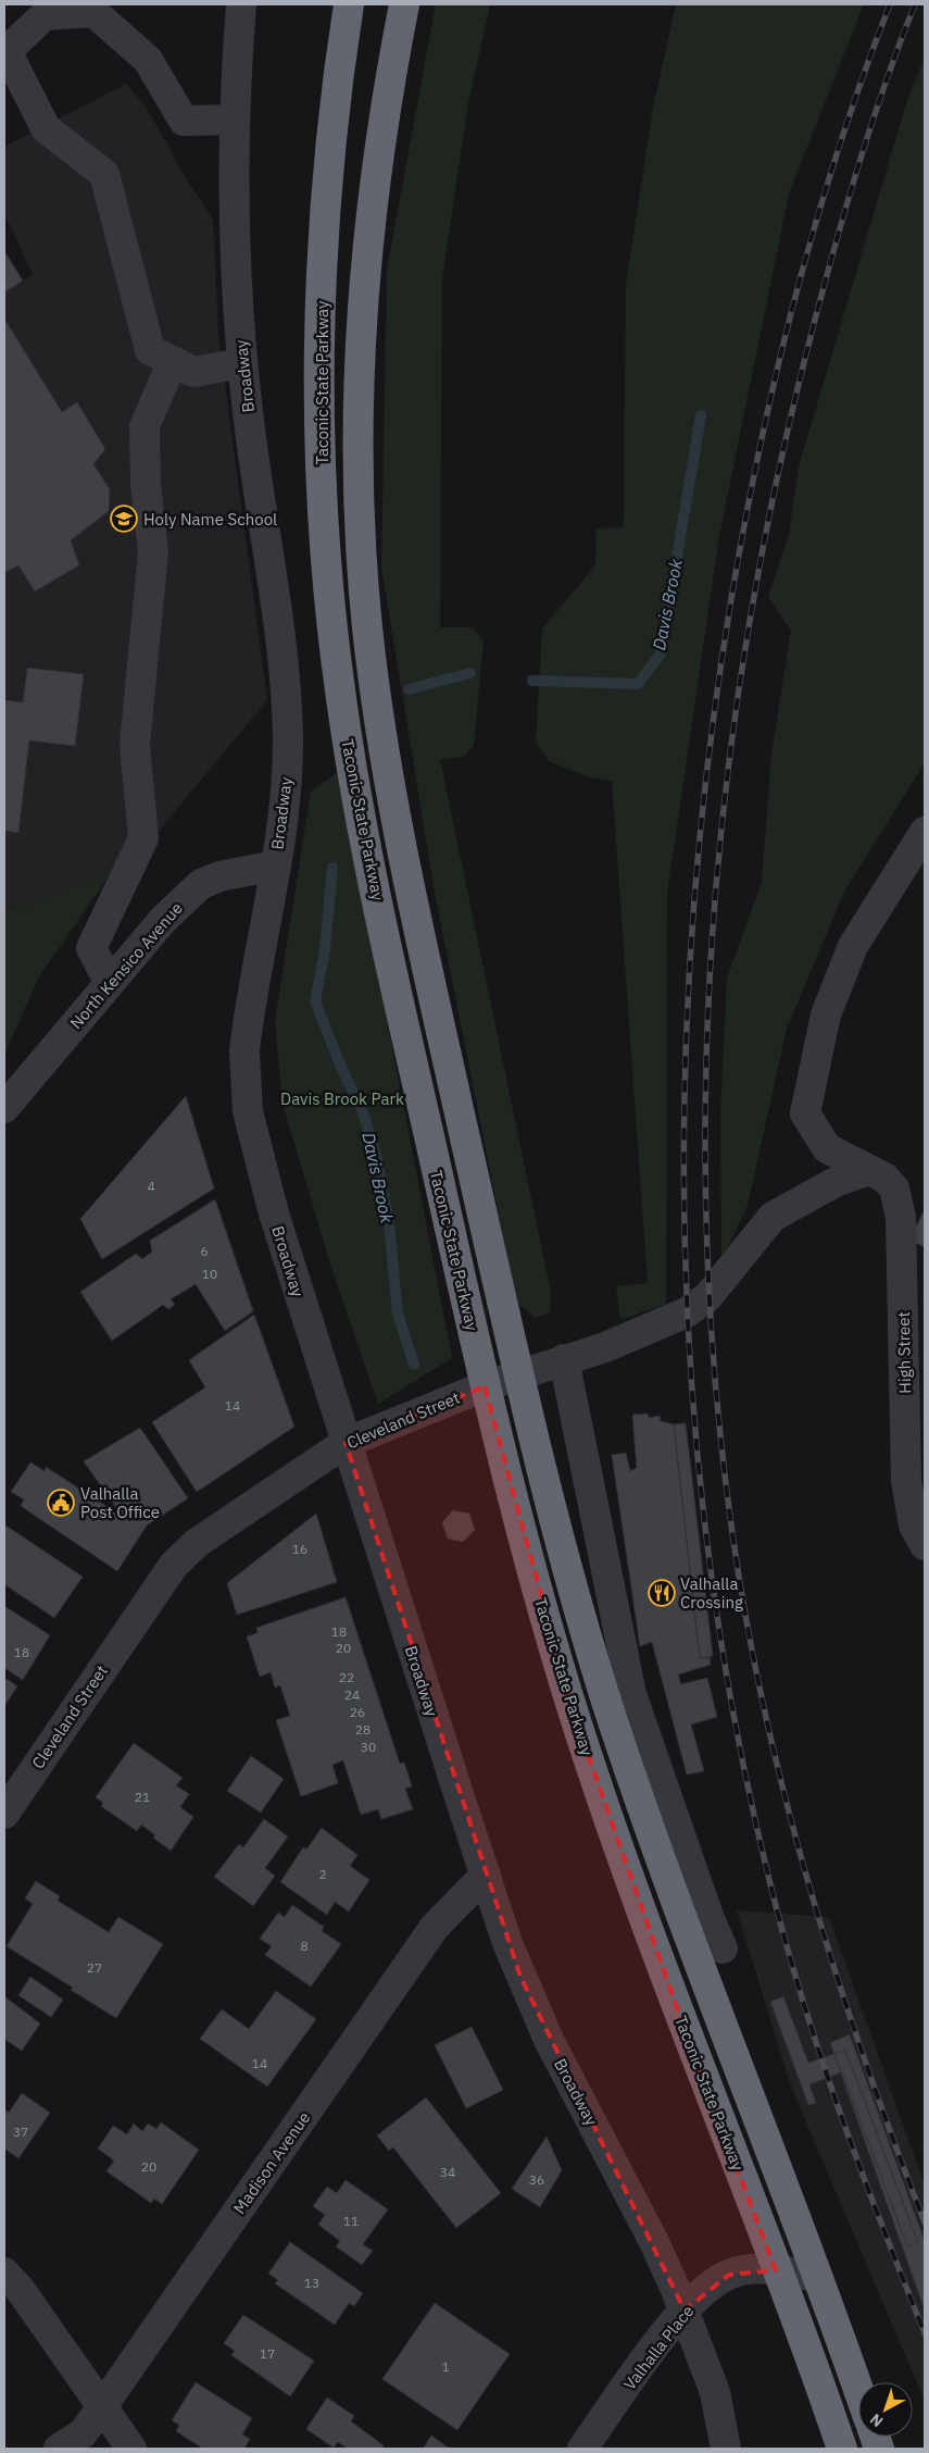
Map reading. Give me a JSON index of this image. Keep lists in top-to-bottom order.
{
  "streets": {
    "highway": ["Taconic State Parkway"],
    "street": [
      "Broadway",
      "North Kensico Avenue",
      "High Street",
      "Cleveland Street",
      "Madison Avenue",
      "Valhalla Place"
    ]
  },
  "crossings": [
    ["Broadway", "North Kensico Avenue"],
    ["Broadway", "Cleveland Street"],
    ["Broadway", "Madison Avenue"],
    ["Broadway", "Valhalla Place"],
    ["Taconic State Parkway", "Cleveland Street"],
    ["Taconic State Parkway", "Valhalla Place"],
    ["High Street", "Cleveland Street"]
  ],
  "water": ["Davis Brook"],
  "parks": ["Davis Brook Park"],
  "places": {
    "school or university": ["Holy Name School"],
    "public building": ["Valhalla Post Office"],
    "restaurant": ["Valhalla Crossing"]
  },
  "house_numbers": [
    "4",
    "6",
    "10",
    "14",
    "16",
    "18",
    "20",
    "18",
    "22",
    "24",
    "26",
    "28",
    "30",
    "21",
    "2",
    "8",
    "27",
    "14",
    "37",
    "20",
    "34",
    "36",
    "11",
    "13",
    "17",
    "1"
  ],
  "north": "bottom left"
}
